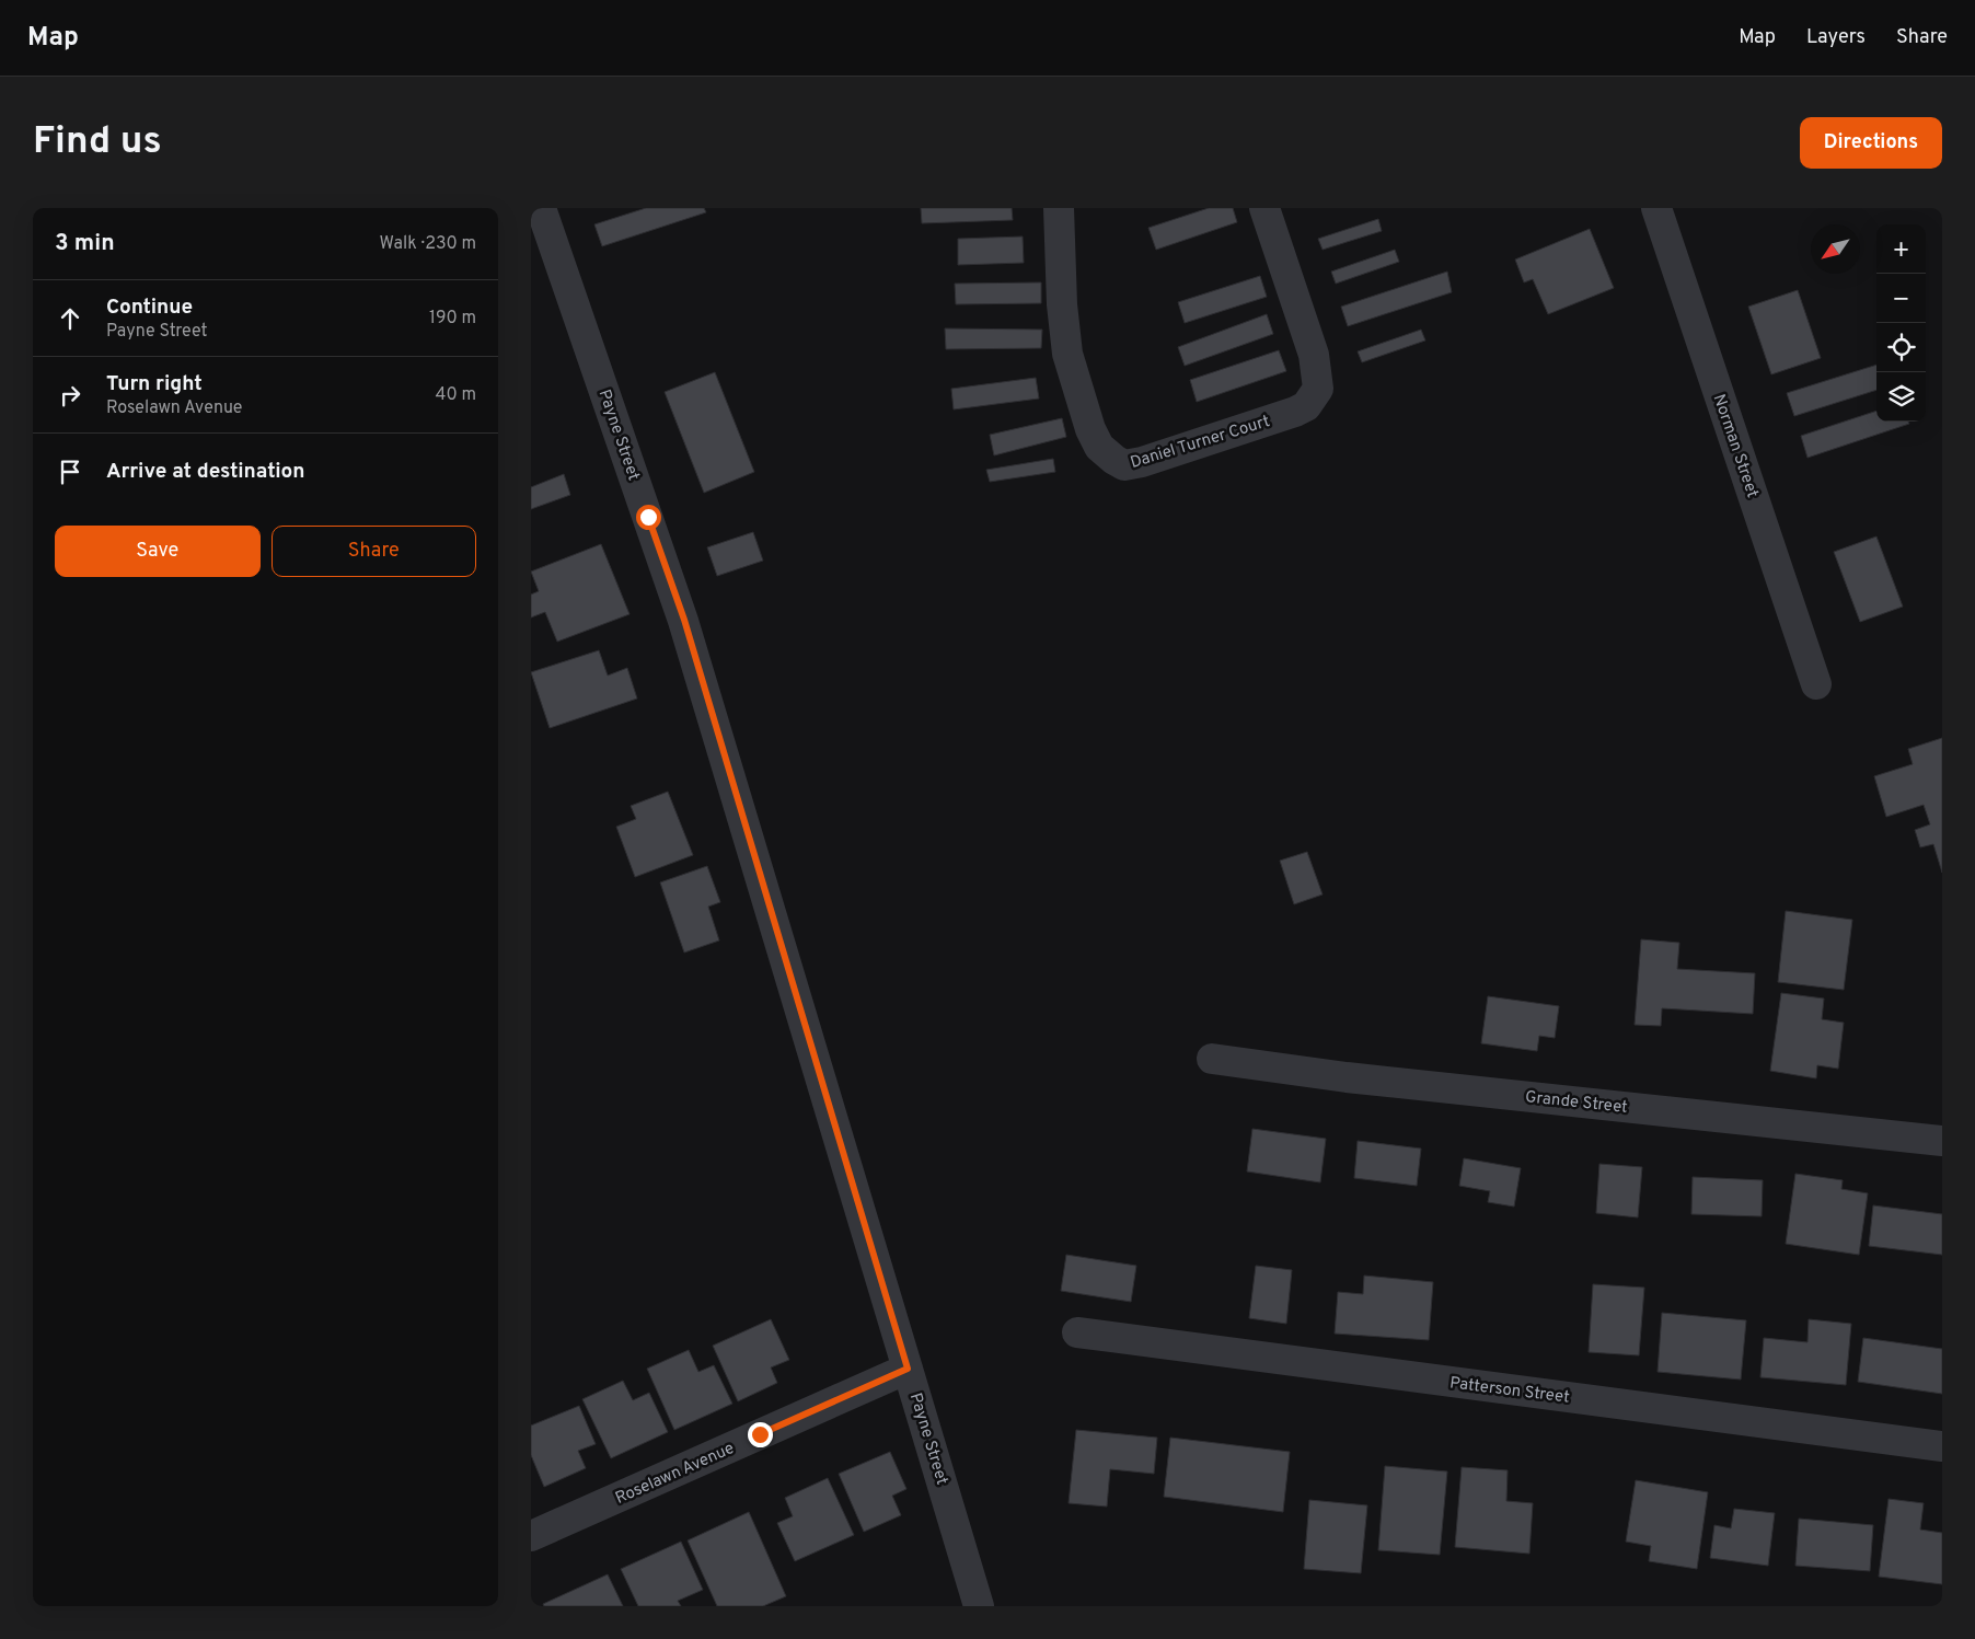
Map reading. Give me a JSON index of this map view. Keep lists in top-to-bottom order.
{
  "streets": {
    "street": [
      "Payne Street",
      "Daniel Turner Court",
      "Norman Street",
      "Grande Street",
      "Patterson Street",
      "Roselawn Avenue"
    ]
  },
  "crossings": [
    ["Payne Street", "Roselawn Avenue"]
  ],
  "north": "bottom left",
  "page": {
    "header": "Map",
    "nav": ["Map", "Layers", "Share"],
    "buttons": [
      "Directions",
      ["Save", "Share"]
    ],
    "title": "Find us",
    "heading": ["3 min", "Walk · 230 m"],
    "map_buttons": ["+", "−"],
    "list": [
      ["Continue", "Payne Street", "190 m"],
      ["Turn right", "Roselawn Avenue", "40 m"],
      "Arrive at destination"
    ]
  }
}
